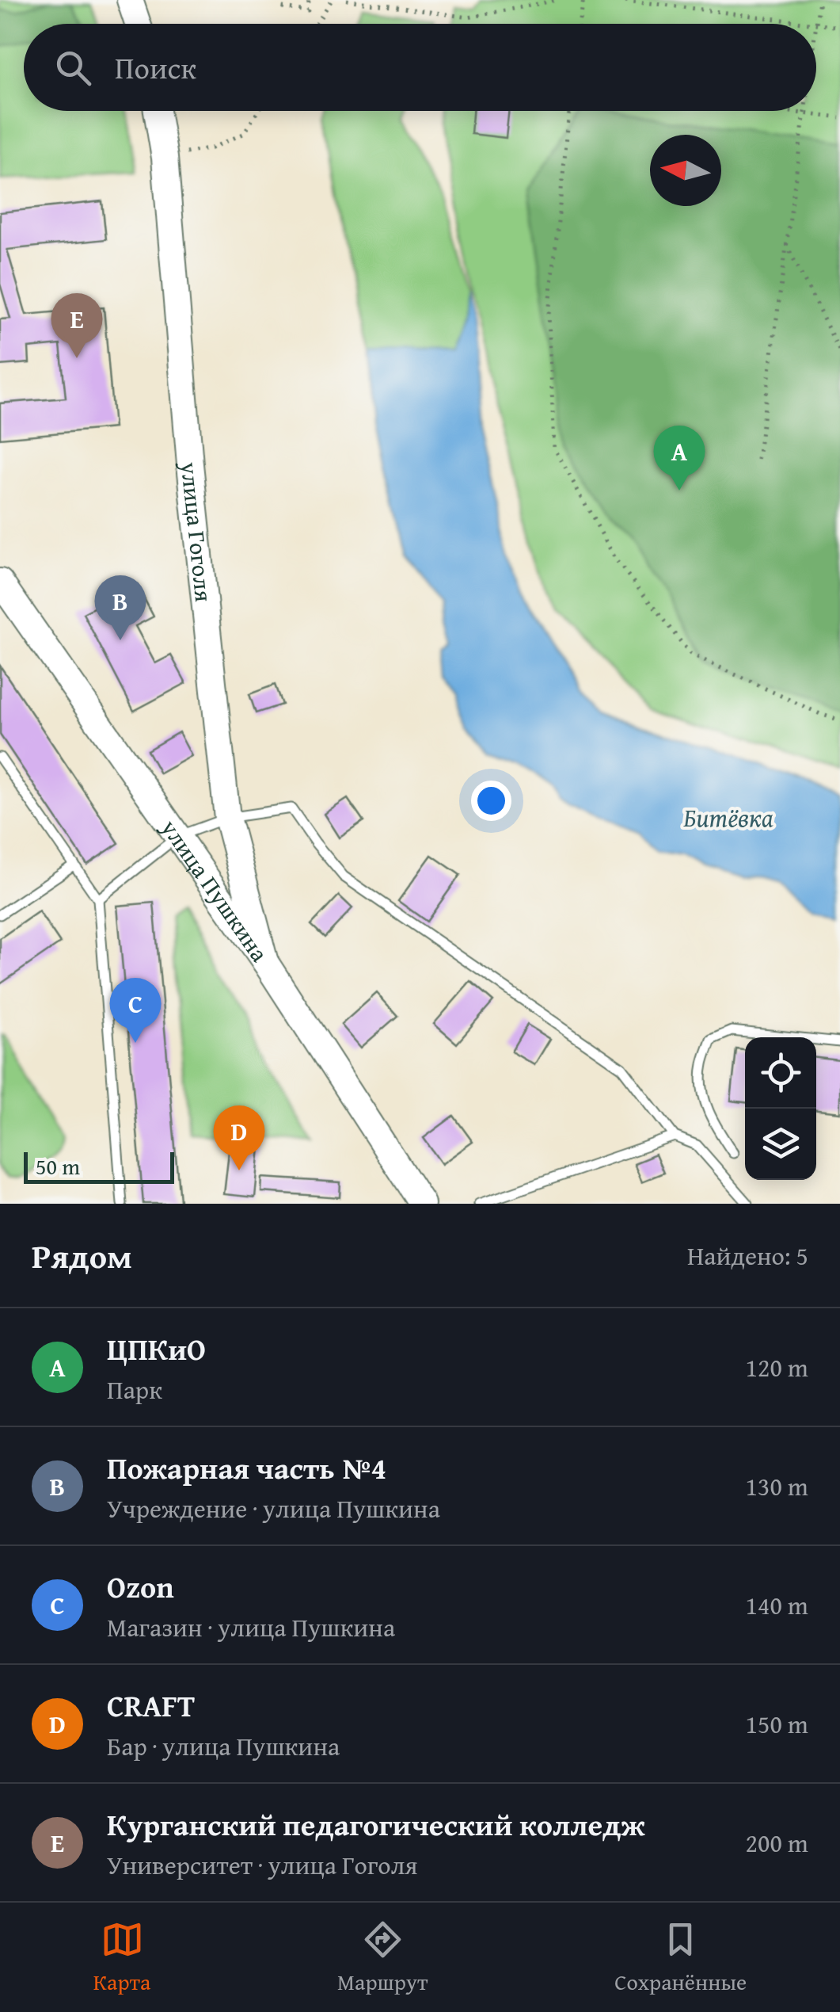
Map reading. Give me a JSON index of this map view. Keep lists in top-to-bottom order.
{
  "streets": {
    "main road": ["улица Гоголя", "улица Пушкина"]
  },
  "crossings": [
    ["улица Гоголя", "улица Пушкина"]
  ],
  "water": ["Битёвка"],
  "scale_bar": "50 m",
  "north": "left",
  "page": {
    "search": "Поиск",
    "pins": [
      "E",
      "A",
      "B",
      "C",
      "D"
    ],
    "scale": "50 m",
    "heading": ["Рядом", "Найдено: 5"],
    "list": [
      {
        "mark": "A",
        "name": "ЦПКиО",
        "note": "Парк",
        "value": "120 m"
      },
      {
        "mark": "B",
        "name": "Пожарная часть №4",
        "note": "Учреждение · улица Пушкина",
        "value": "130 m"
      },
      {
        "mark": "C",
        "name": "Ozon",
        "note": "Магазин · улица Пушкина",
        "value": "140 m"
      },
      {
        "mark": "D",
        "name": "CRAFT",
        "note": "Бар · улица Пушкина",
        "value": "150 m"
      },
      {
        "mark": "E",
        "name": "Курганский педагогический колледж",
        "note": "Университет · улица Гоголя",
        "value": "200 m"
      }
    ],
    "nav": ["Карта", "Маршрут", "Сохранённые"]
  }
}
